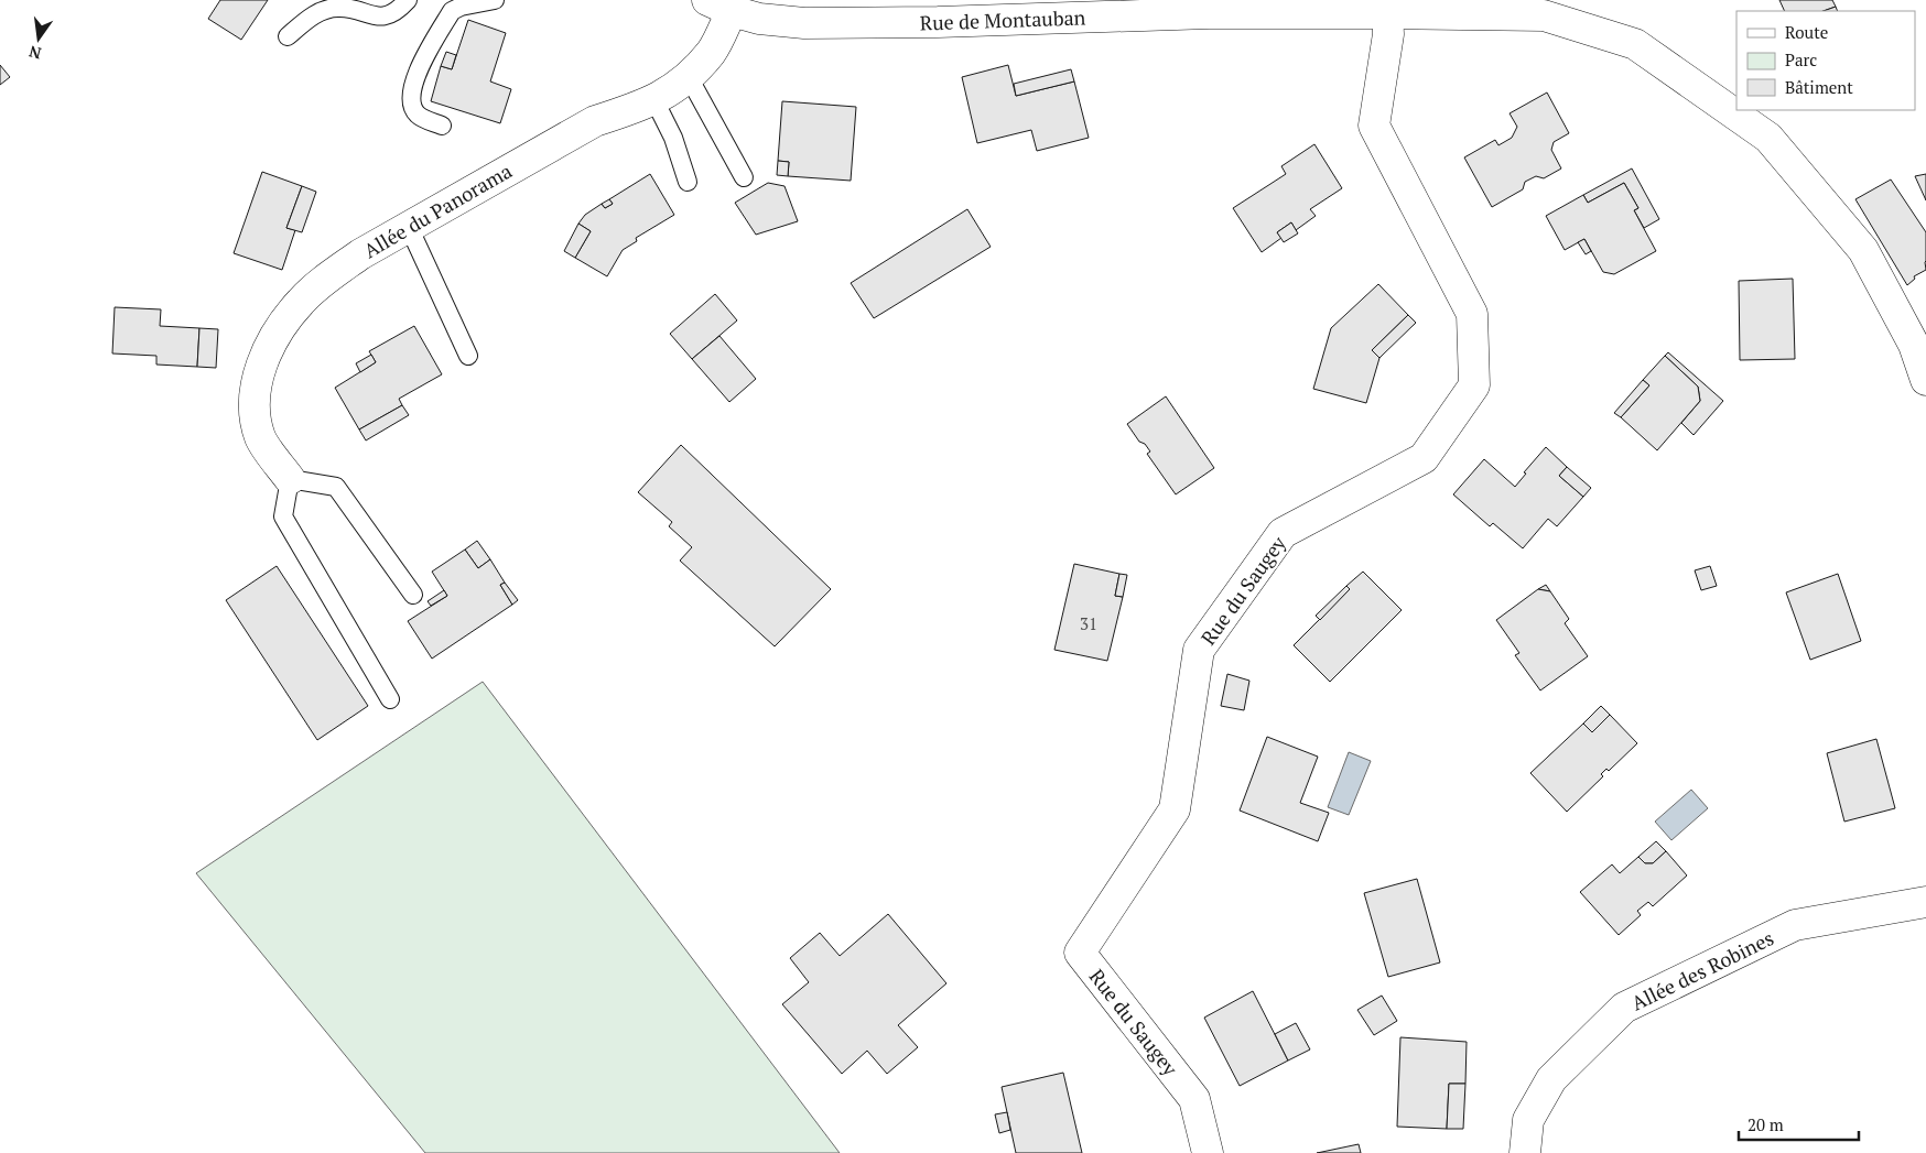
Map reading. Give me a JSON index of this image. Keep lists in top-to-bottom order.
{
  "streets": {
    "street": [
      "Rue de Montauban",
      "Allée du Panorama",
      "Rue du Saugey",
      "Allée des Robines"
    ]
  },
  "crossings": [
    ["Rue de Montauban", "Allée du Panorama"],
    ["Rue de Montauban", "Rue du Saugey"]
  ],
  "house_numbers": ["31"],
  "legend": ["Route", "Parc", "Bâtiment"],
  "scale_bar": "20 m",
  "north": "bottom"
}
